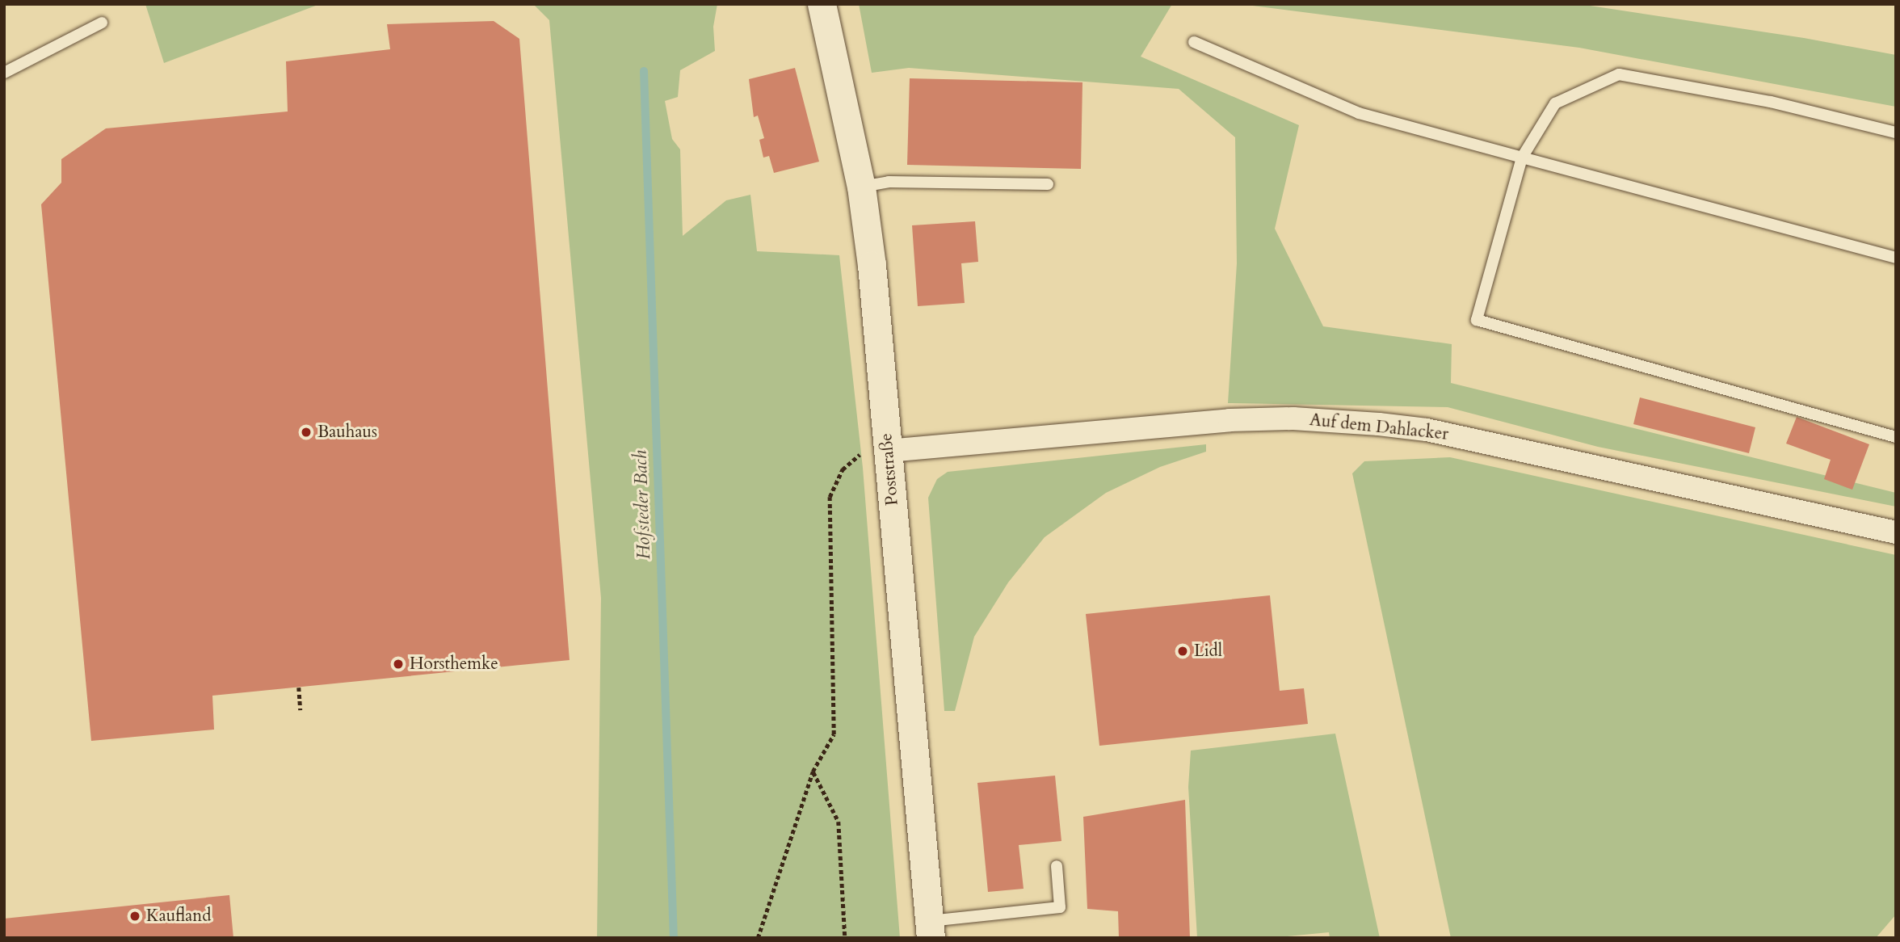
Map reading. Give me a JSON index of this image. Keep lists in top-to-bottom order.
{
  "streets": {
    "street": ["Auf dem Dahlacker", "Poststraße"]
  },
  "crossings": [
    ["Auf dem Dahlacker", "Poststraße"]
  ],
  "water": ["Hofsteder Bach"],
  "places": [
    "Bauhaus",
    "Lidl",
    "Horsthemke",
    "Kaufland"
  ]
}
